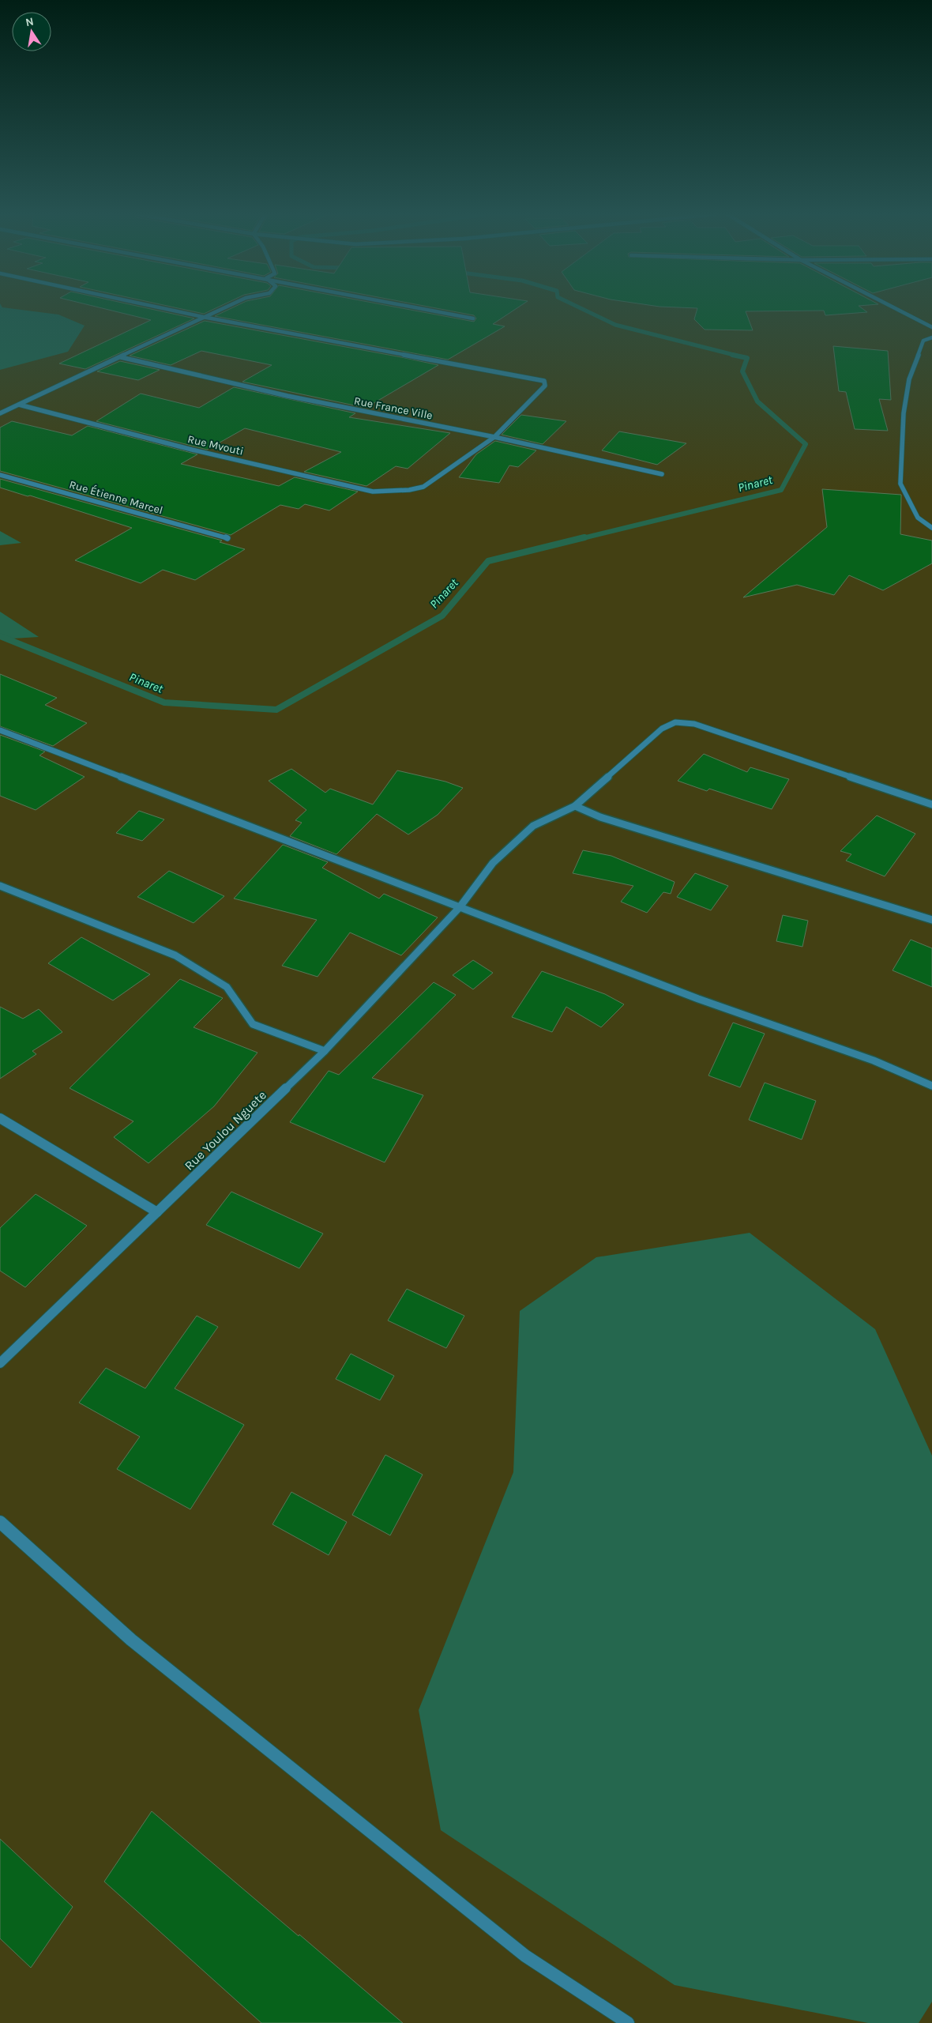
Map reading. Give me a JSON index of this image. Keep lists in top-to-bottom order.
{
  "streets": {
    "street": [
      "Rue France Ville",
      "Rue Mvouti",
      "Rue Étienne Marcel",
      "Rue Youlou Nguete"
    ]
  },
  "crossings": [
    ["Rue France Ville", "Rue Mvouti"]
  ],
  "water": ["Pinaret"],
  "north": "top"
}
